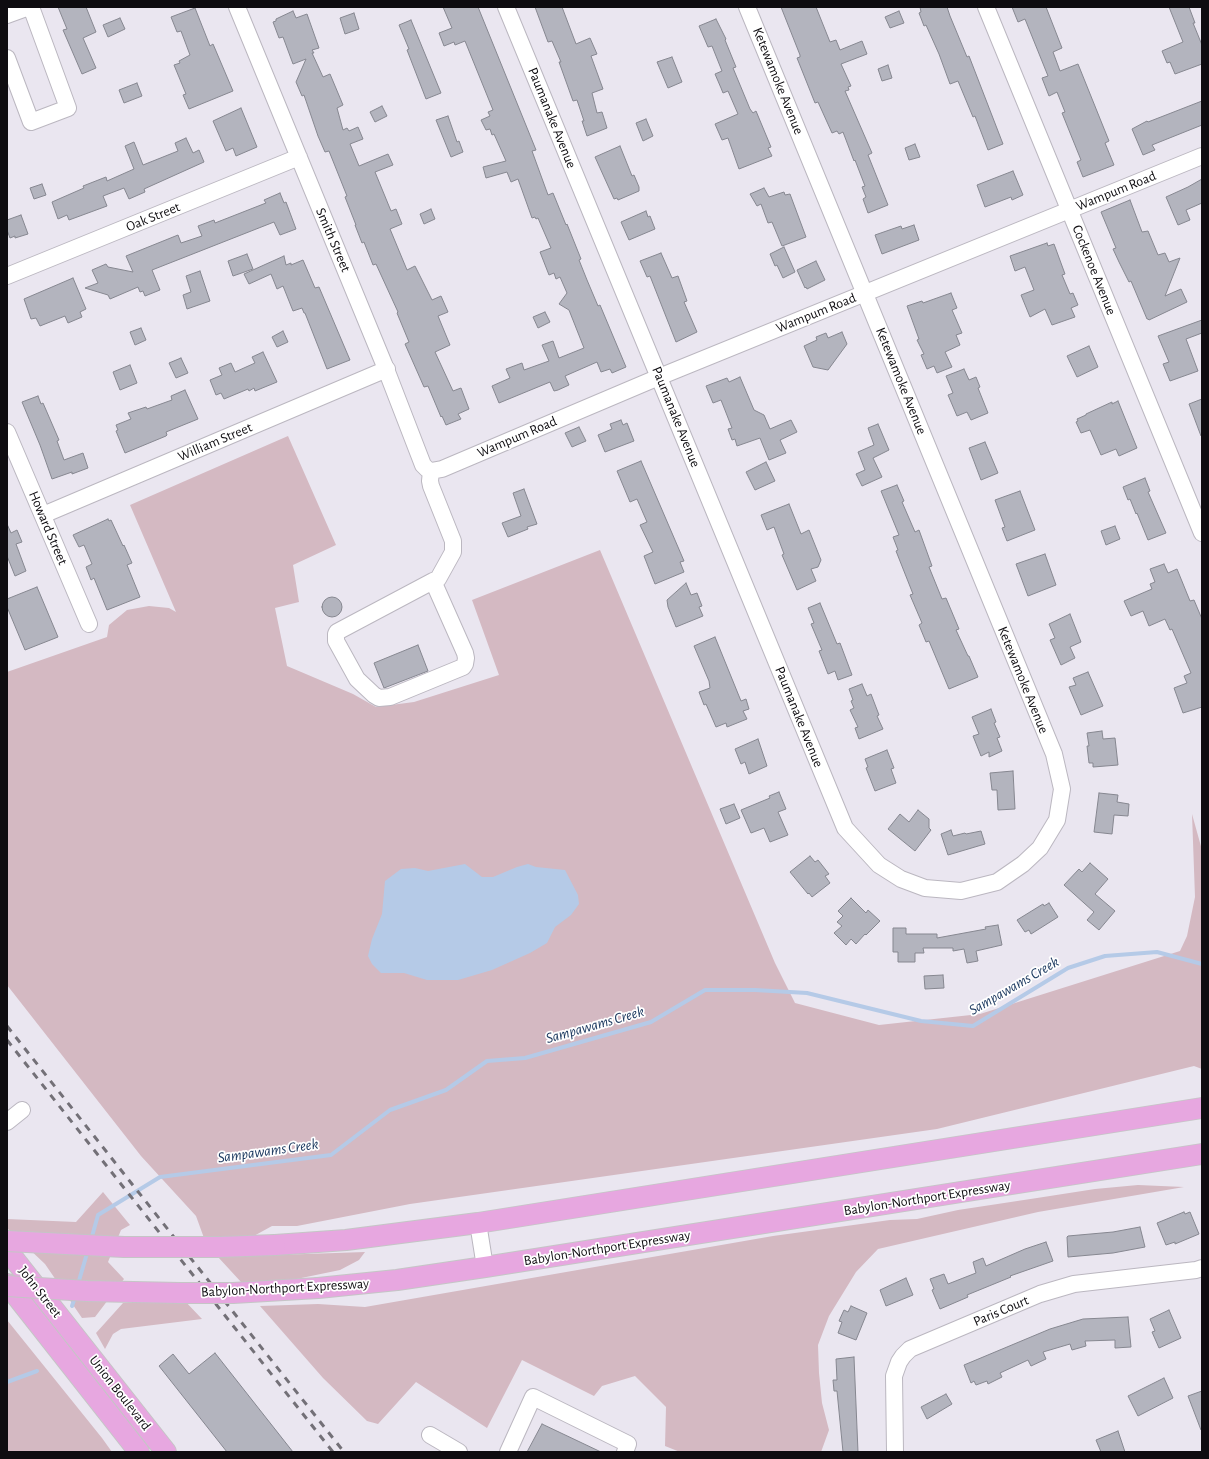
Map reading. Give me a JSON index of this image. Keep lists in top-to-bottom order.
{
  "streets": {
    "main road": ["Babylon-Northport Expressway", "John Street", "Union Boulevard"],
    "street": [
      "Ketewamoke Avenue",
      "Paumanake Avenue",
      "Wampum Road",
      "Oak Street",
      "Smith Street",
      "Cockenoe Avenue",
      "William Street",
      "Howard Street",
      "Paris Court"
    ]
  },
  "crossings": [
    ["Ketewamoke Avenue", "Paumanake Avenue"],
    ["Ketewamoke Avenue", "Wampum Road"],
    ["Paumanake Avenue", "Wampum Road"],
    ["Wampum Road", "Smith Street"],
    ["Wampum Road", "Cockenoe Avenue"],
    ["Oak Street", "Smith Street"],
    ["Smith Street", "William Street"],
    ["William Street", "Howard Street"],
    ["Babylon-Northport Expressway", "John Street"],
    ["John Street", "Union Boulevard"]
  ],
  "water": ["Sampawams Creek"]
}
